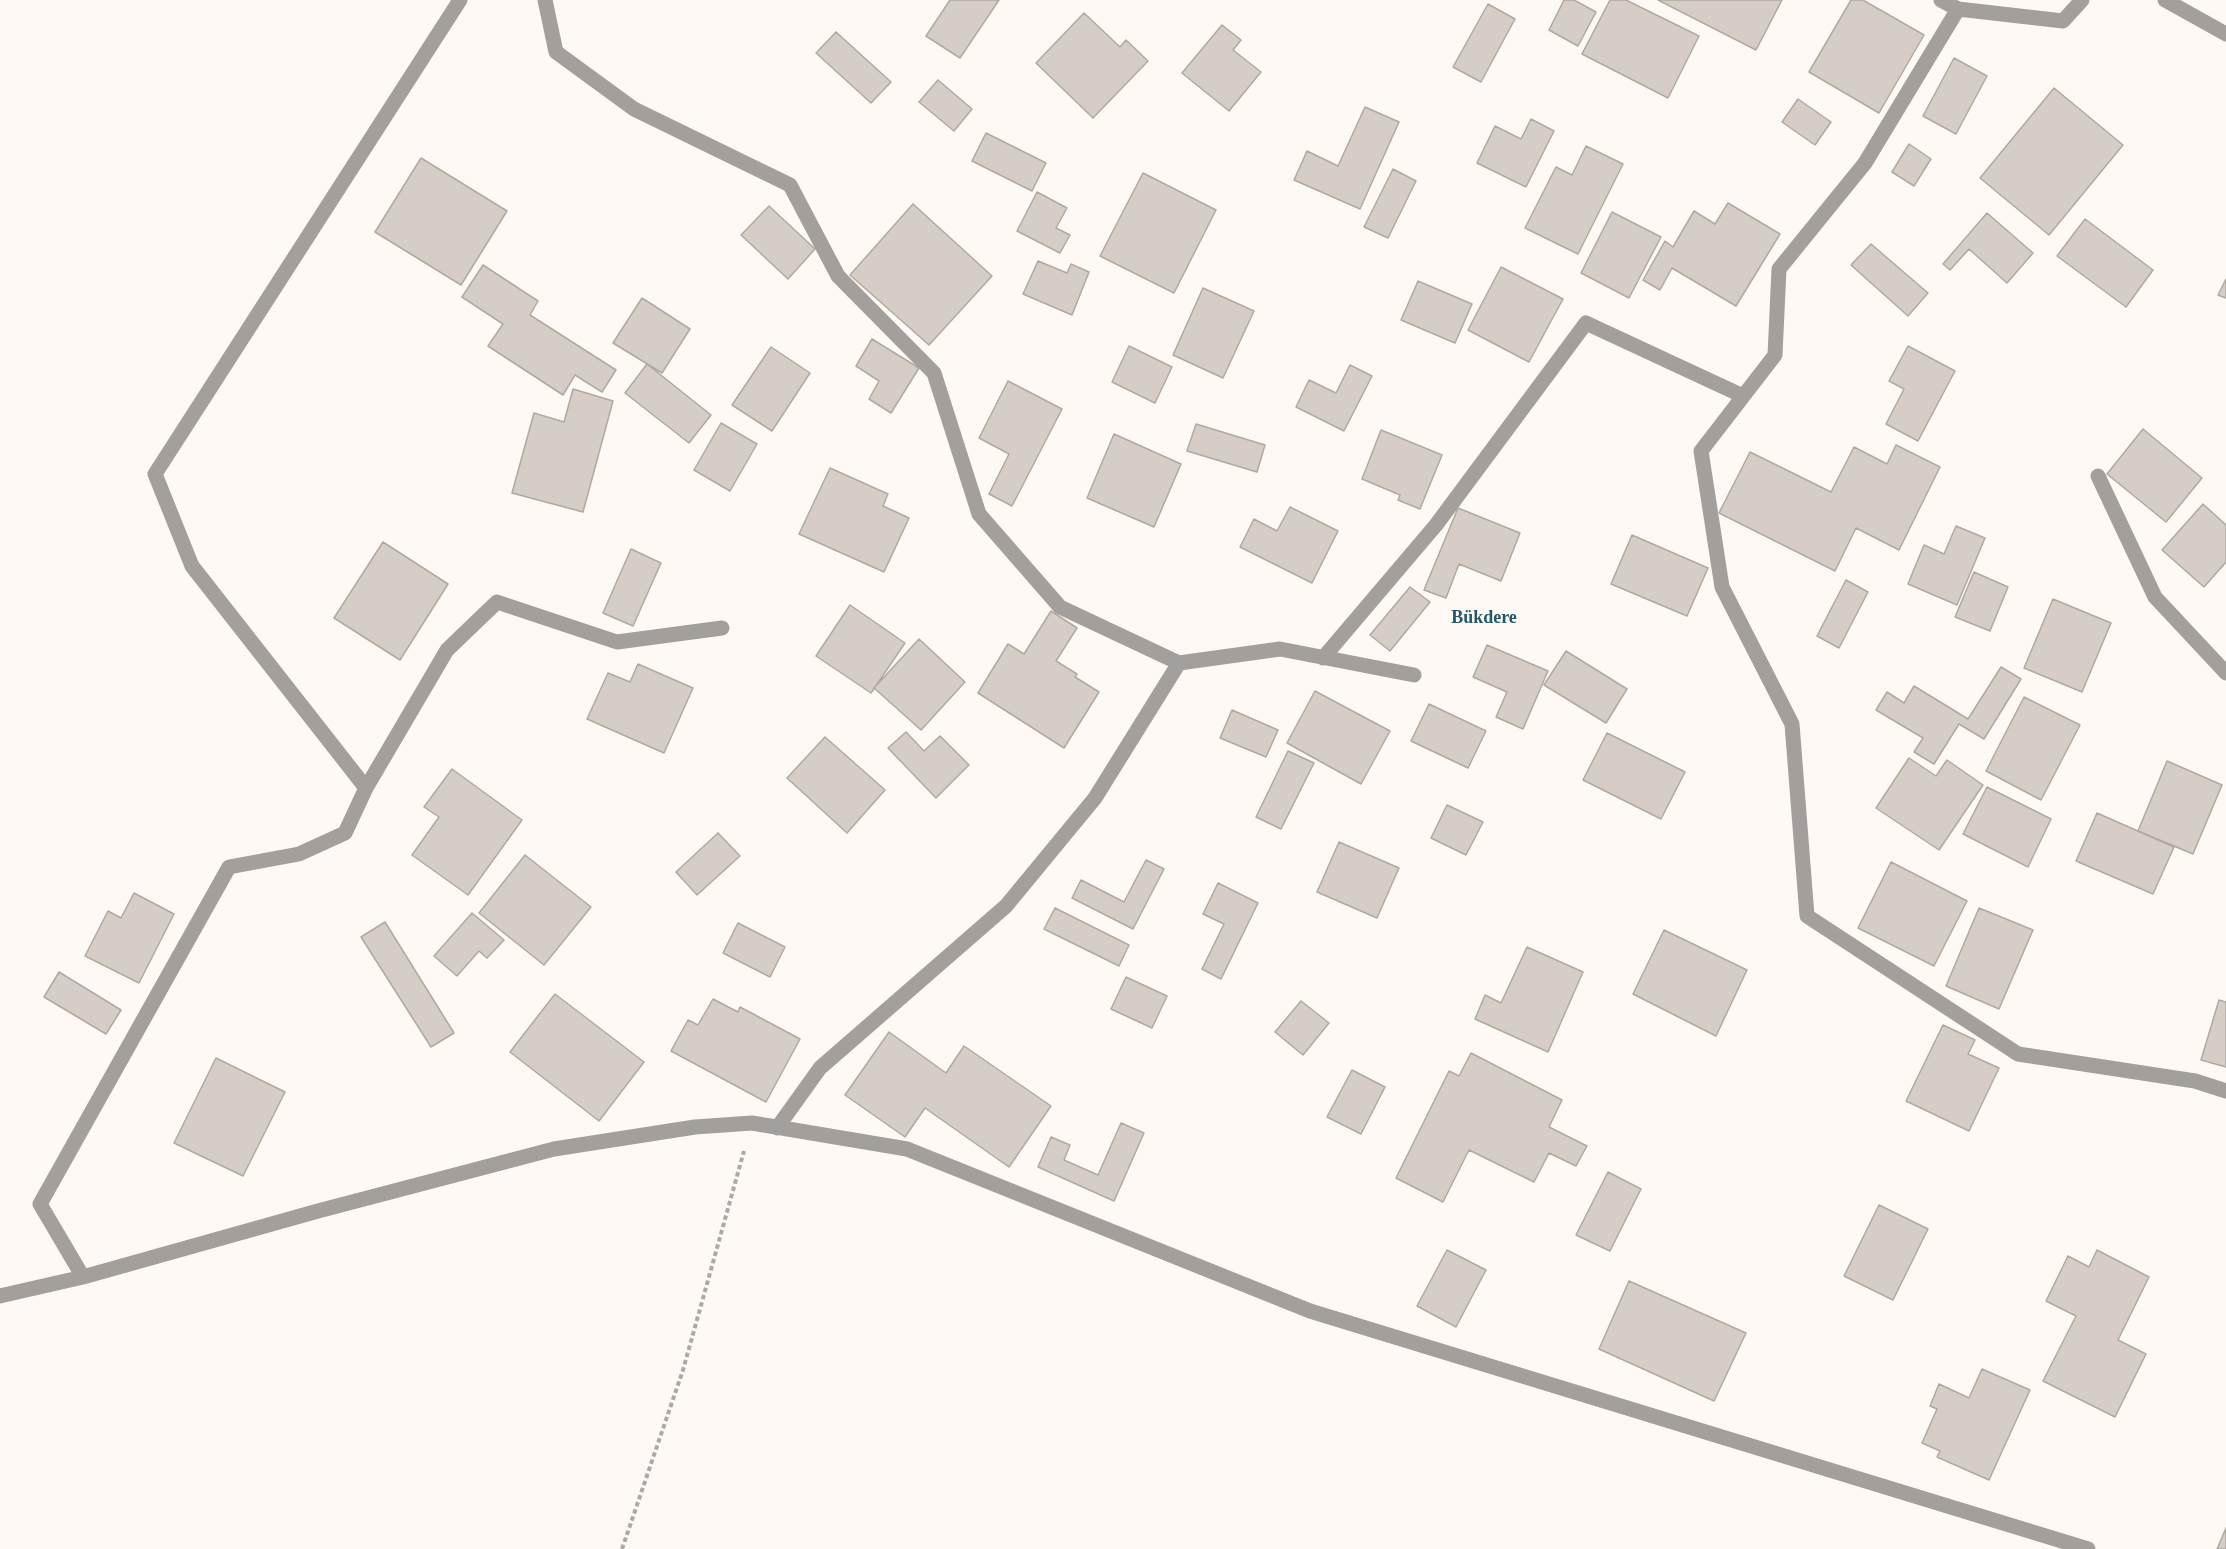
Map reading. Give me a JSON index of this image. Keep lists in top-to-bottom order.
{
  "districts": ["Bükdere"]
}
